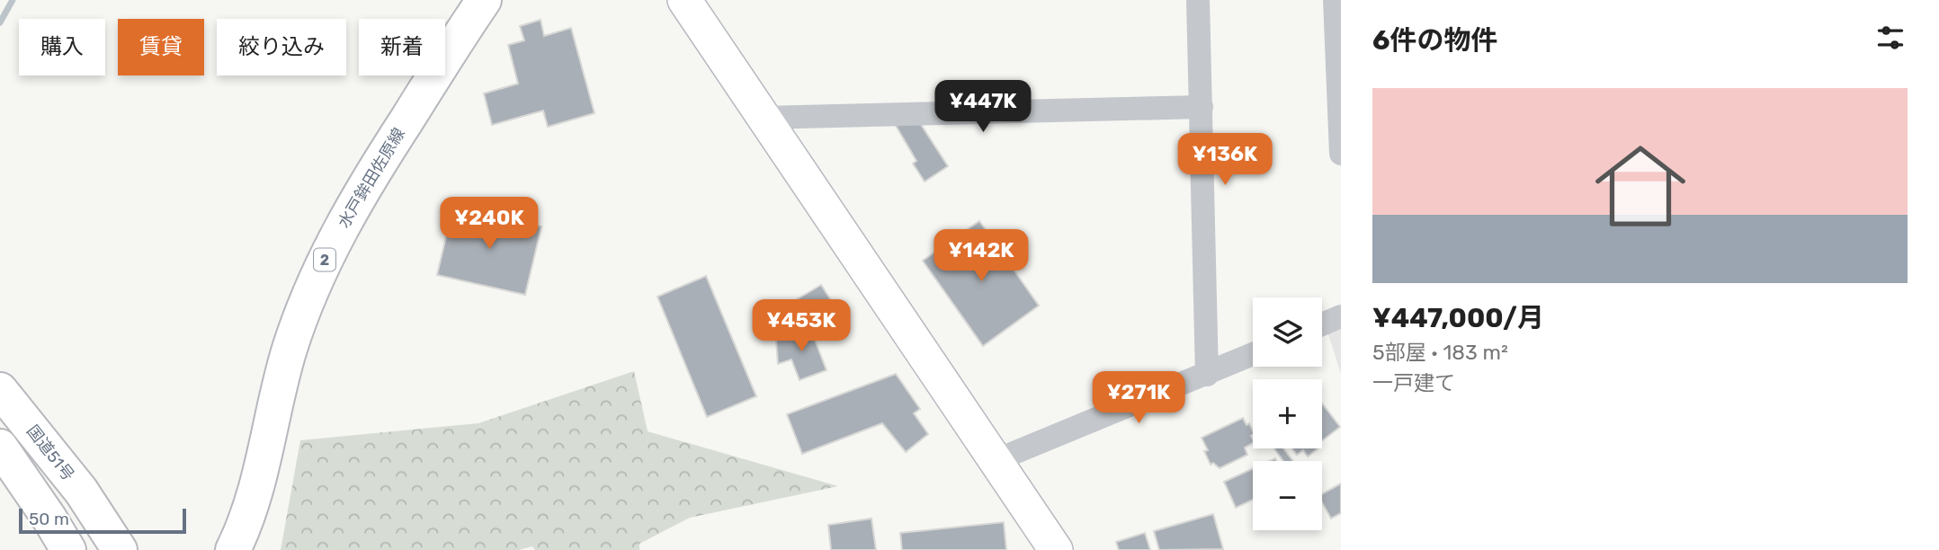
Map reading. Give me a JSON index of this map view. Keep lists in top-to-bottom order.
{
  "streets": {
    "main road": ["水戸鉾田佐原線", "2", "国道51号"]
  },
  "scale_bar": "50 m",
  "page": {
    "heading": "6件の物件",
    "chip": [
      "購入",
      "賃貸",
      "絞り込み",
      "新着"
    ],
    "list": [
      {
        "name": "¥447,000/月",
        "note": "5部屋 · 183 m² · 一戸建て"
      }
    ],
    "price": [
      "¥447K",
      "¥136K",
      "¥240K",
      "¥142K",
      "¥453K",
      "¥271K"
    ],
    "map_buttons": ["+", "−"],
    "scale": "50 m"
  }
}
